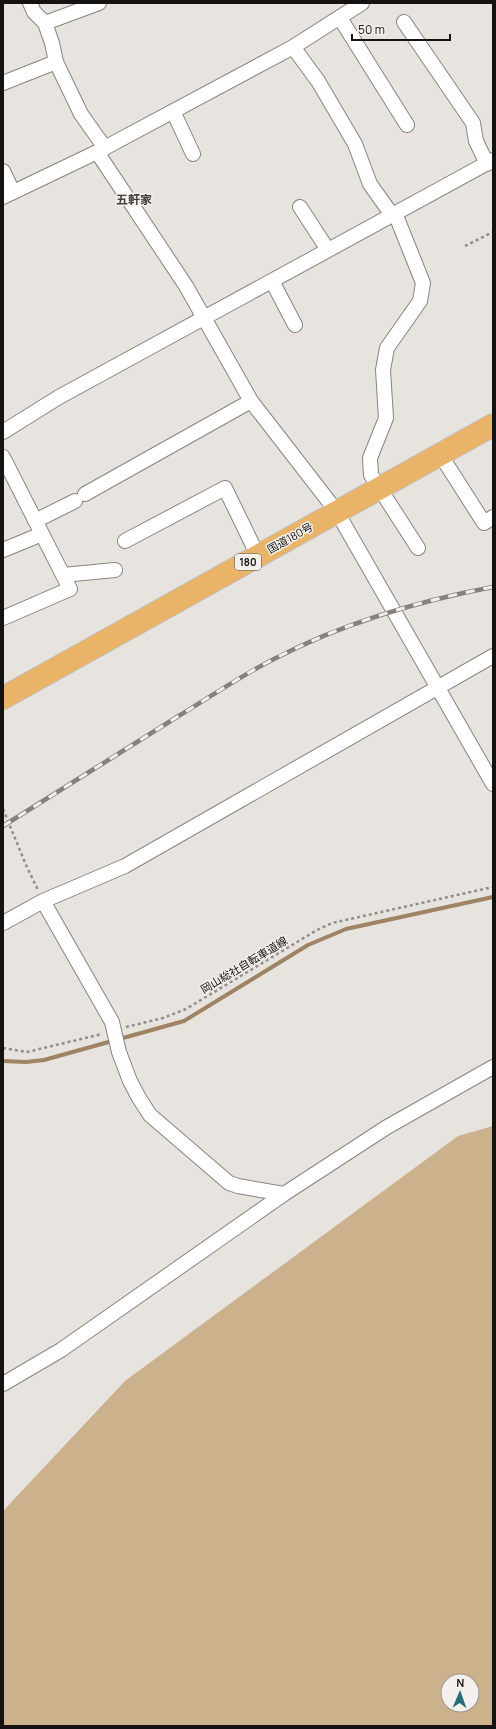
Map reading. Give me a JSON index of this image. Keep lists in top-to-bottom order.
{
  "streets": {
    "highway": ["国道180号", "180"],
    "path": ["岡山総社自転車道線"]
  },
  "districts": ["五軒家"],
  "scale_bar": "50 m",
  "north": "top"
}
